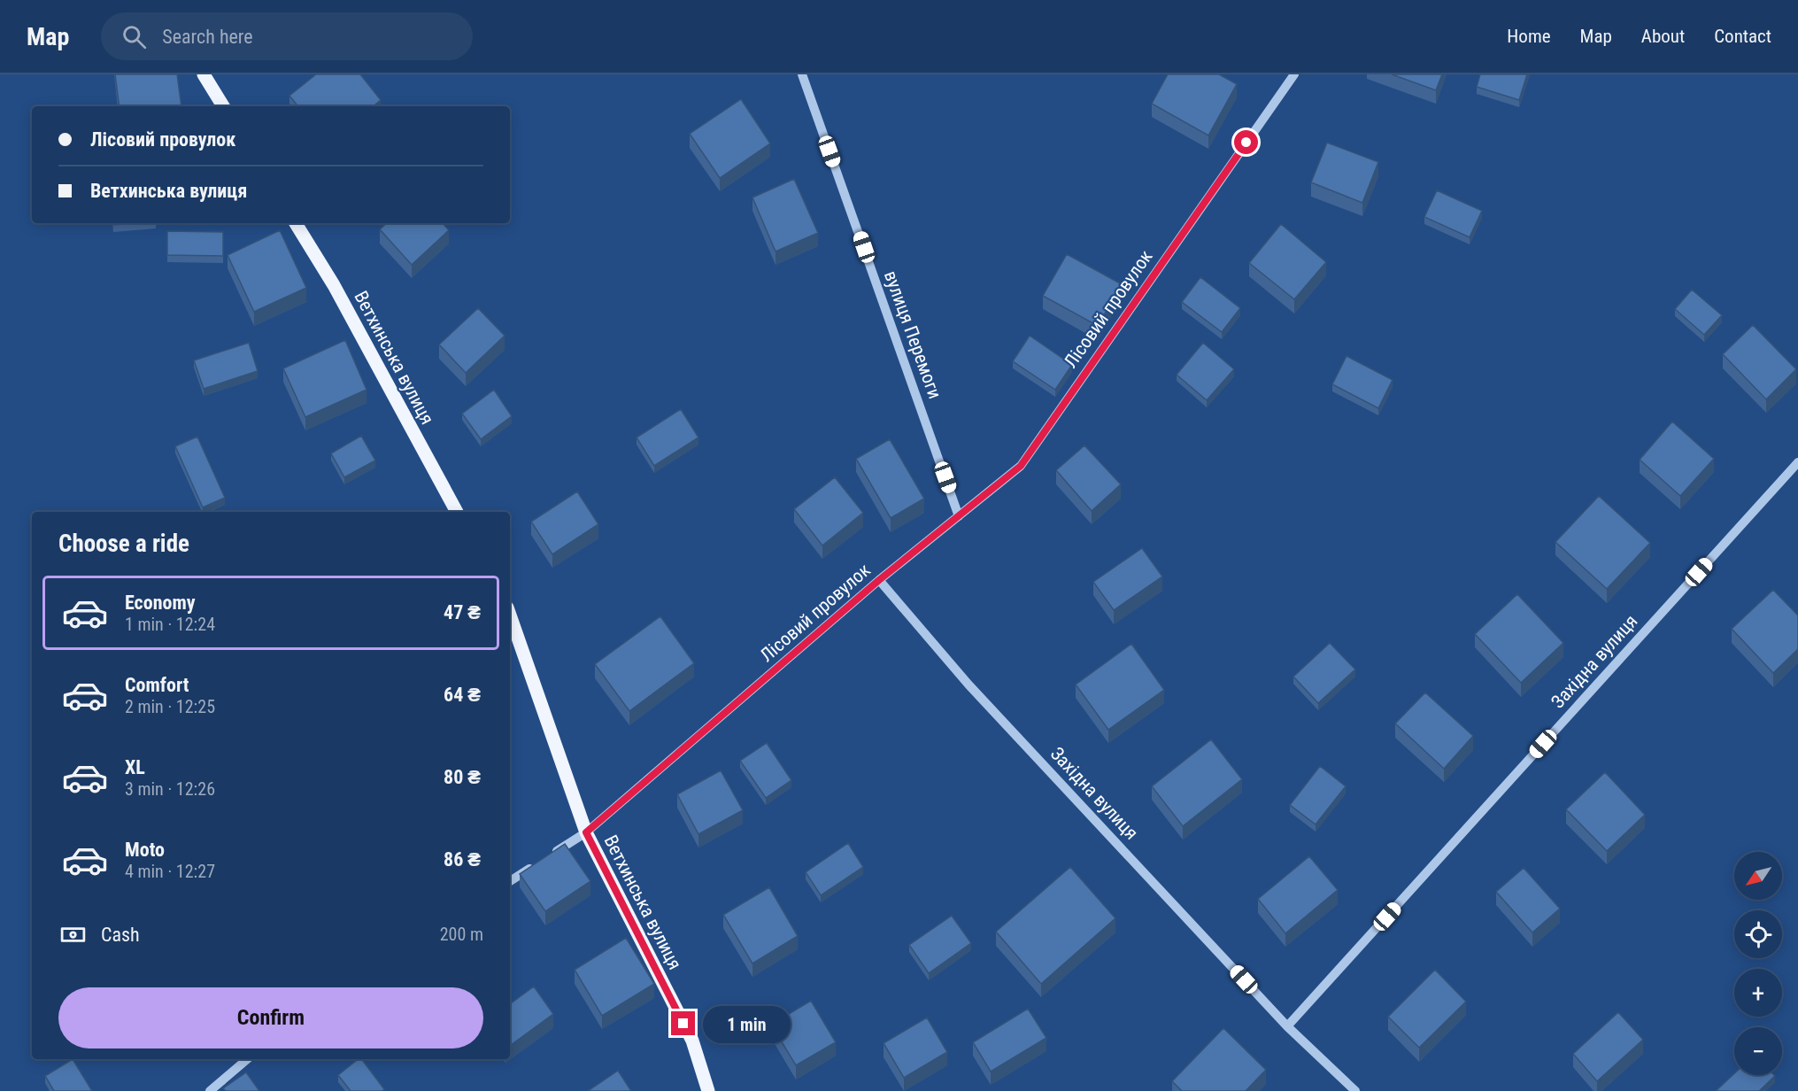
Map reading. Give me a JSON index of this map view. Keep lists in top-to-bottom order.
{
  "streets": {
    "main road": ["Ветхинська вулиця"],
    "street": ["Лісовий провулок", "вулиця Перемоги", "Західна вулиця"]
  },
  "crossings": [
    ["Лісовий провулок", "вулиця Перемоги"],
    ["Лісовий провулок", "Ветхинська вулиця"],
    ["Лісовий провулок", "Західна вулиця"]
  ],
  "north": "bottom left",
  "page": {
    "header": "Map",
    "search": "Search here",
    "nav": [
      "Home",
      "Map",
      "About",
      "Contact"
    ],
    "banner": ["Лісовий провулок", "Ветхинська вулиця"],
    "heading": "Choose a ride",
    "list": [
      {
        "name": "Economy",
        "note": "1 min · 12:24",
        "value": "47 ₴"
      },
      {
        "name": "Comfort",
        "note": "2 min · 12:25",
        "value": "64 ₴"
      },
      {
        "name": "XL",
        "note": "3 min · 12:26",
        "value": "80 ₴"
      },
      {
        "name": "Moto",
        "note": "4 min · 12:27",
        "value": "86 ₴"
      }
    ],
    "map_buttons": ["+", "−"],
    "pay": ["Cash", "200 m"],
    "buttons": "Confirm",
    "bubble": "1 min"
  }
}
